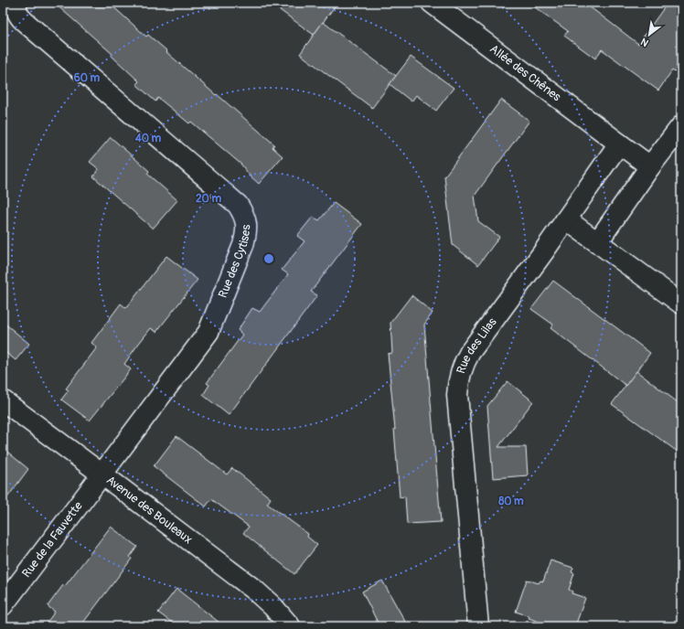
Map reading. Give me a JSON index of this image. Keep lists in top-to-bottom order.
{
  "streets": {
    "street": [
      "Allée des Chênes",
      "Rue des Cytises",
      "Rue des Lilas",
      "Avenue des Bouleaux",
      "Rue de la Fauvette"
    ]
  },
  "crossings": [
    ["Allée des Chênes", "Rue des Lilas"],
    ["Rue des Cytises", "Avenue des Bouleaux"],
    ["Rue des Cytises", "Rue de la Fauvette"],
    ["Avenue des Bouleaux", "Rue de la Fauvette"]
  ],
  "north": "bottom left",
  "rings": [
    "60 m",
    "40 m",
    "20 m",
    "80 m"
  ]
}
